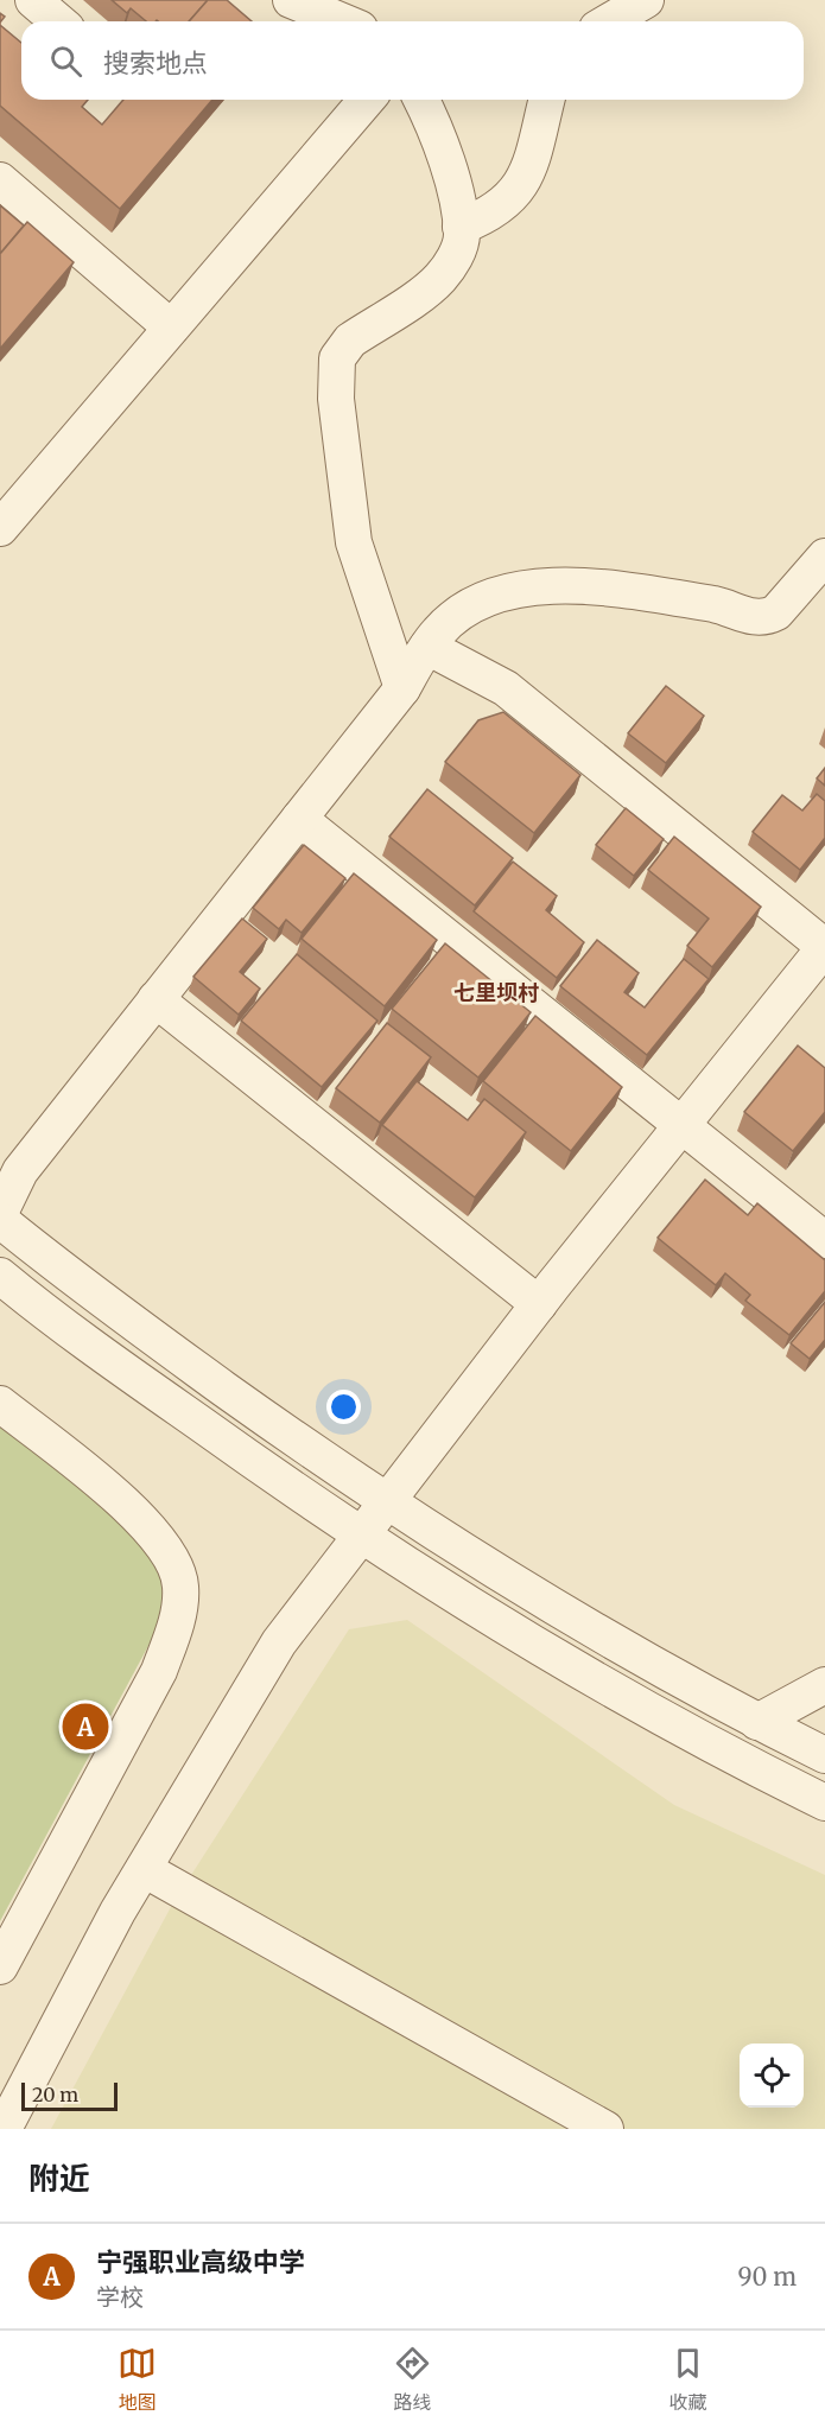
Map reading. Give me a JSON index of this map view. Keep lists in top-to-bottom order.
{
  "districts": ["七里坝村"],
  "scale_bar": "20 m",
  "page": {
    "search": "搜索地点",
    "pins": "A",
    "scale": "20 m",
    "heading": "附近",
    "list": [
      {
        "mark": "A",
        "name": "宁强职业高级中学",
        "note": "学校",
        "value": "90 m"
      }
    ],
    "nav": ["地图", "路线", "收藏"]
  }
}
